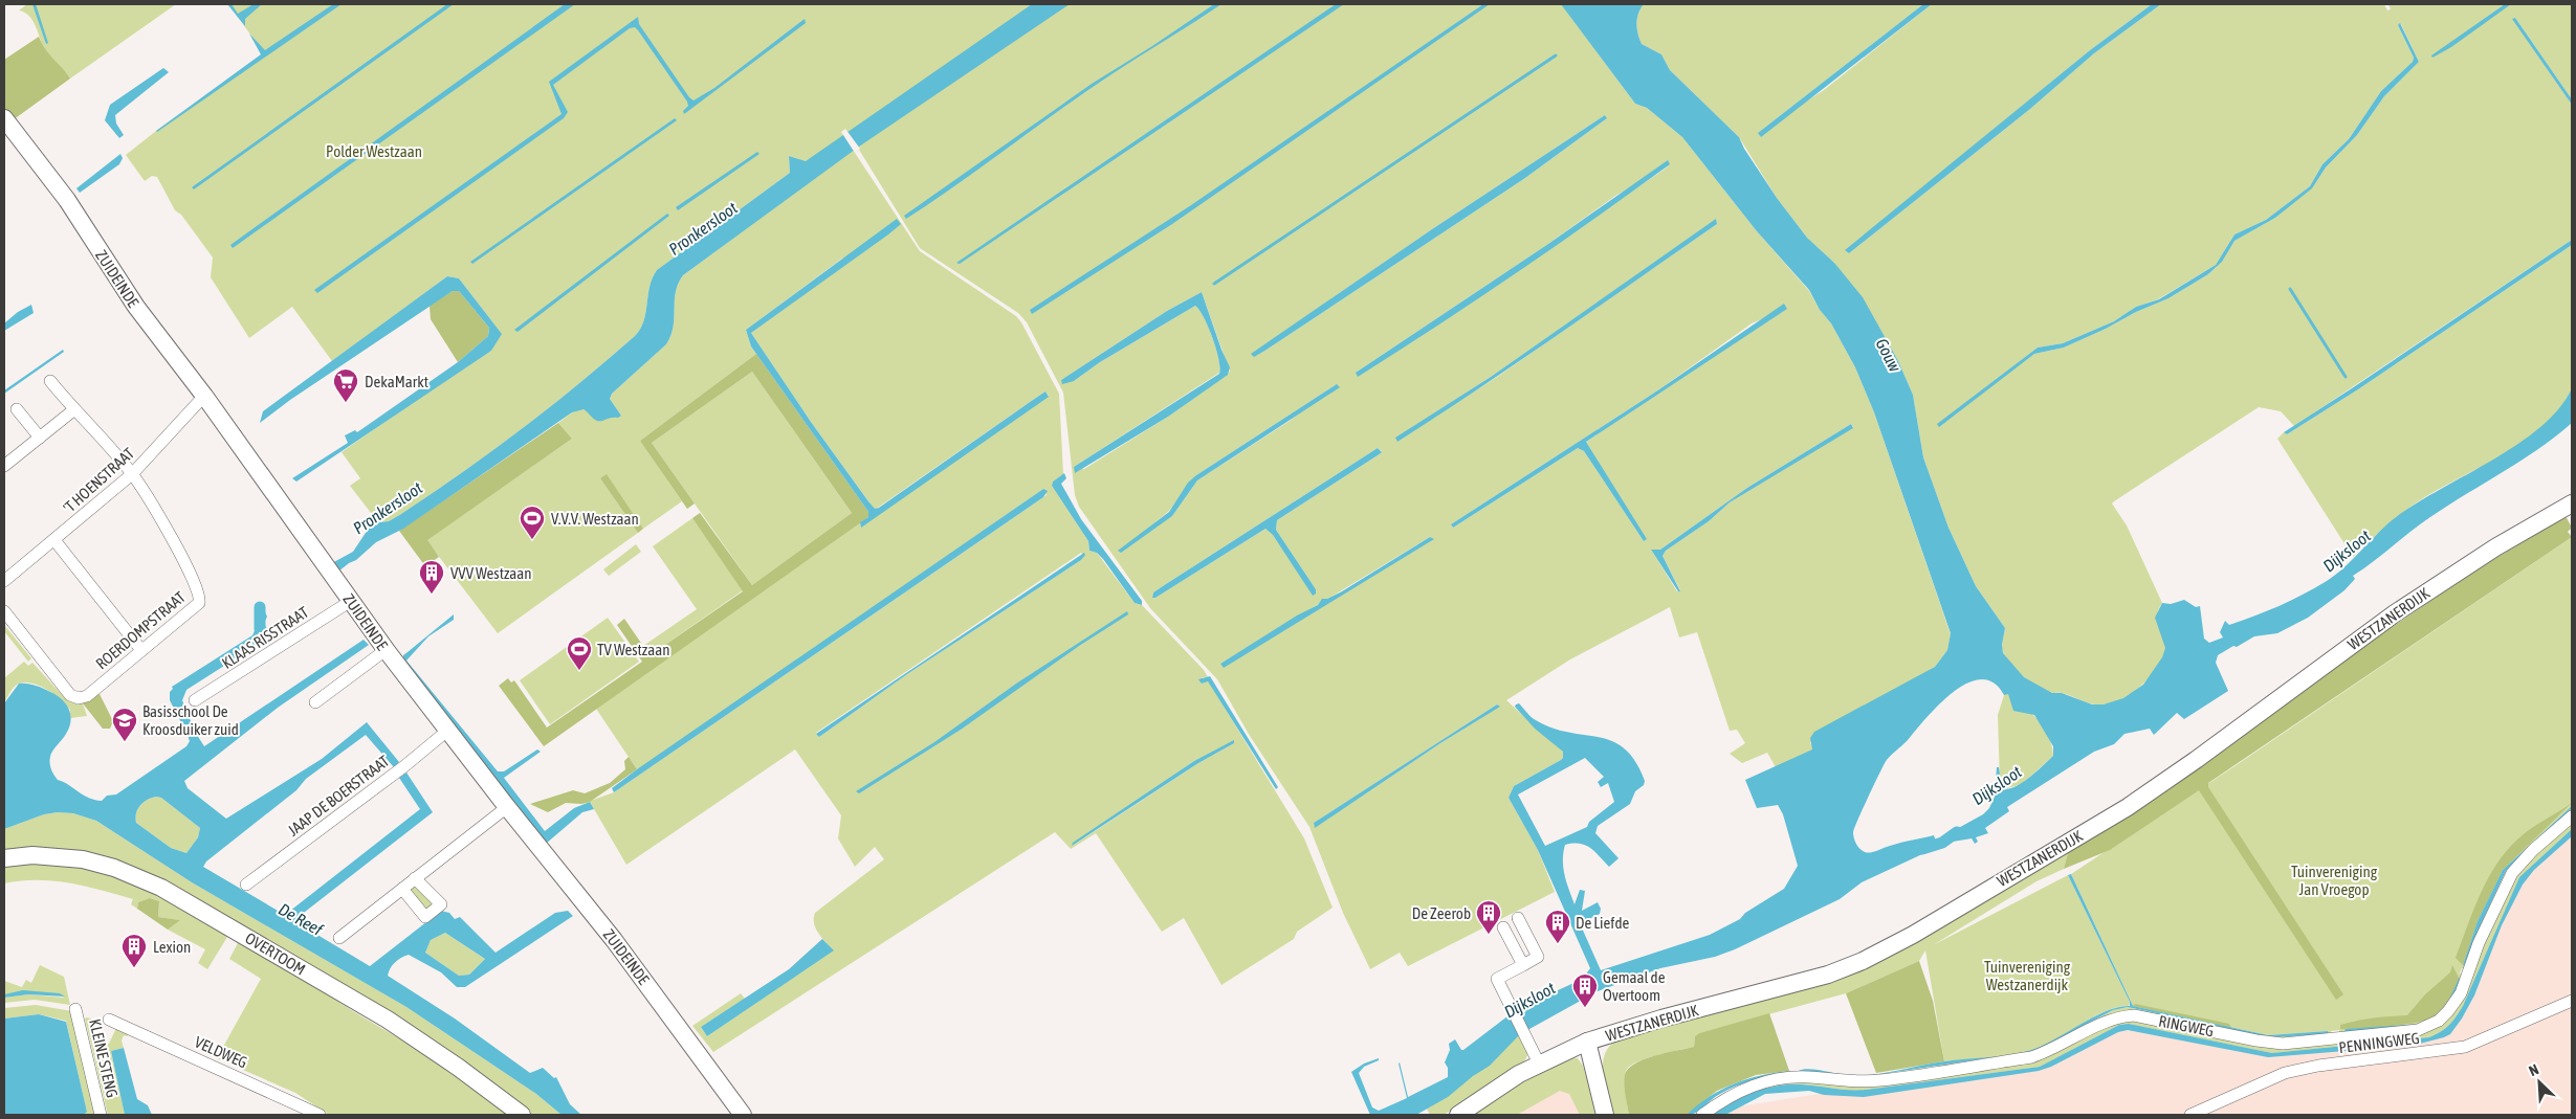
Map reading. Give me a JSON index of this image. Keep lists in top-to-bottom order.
{
  "streets": {
    "street": [
      "ZUIDEINDE",
      "'T HOENSTRAAT",
      "WESTZANERDIJK",
      "ROERDOMPSTRAAT",
      "KLAAS RISSTRAAT",
      "JAAP DE BOERSTRAAT",
      "OVERTOOM",
      "RINGWEG",
      "PENNINGWEG",
      "VELDWEG",
      "KLEINE STENG"
    ]
  },
  "crossings": [
    ["ZUIDEINDE", "'T HOENSTRAAT"],
    ["ZUIDEINDE", "KLAAS RISSTRAAT"],
    ["ZUIDEINDE", "JAAP DE BOERSTRAAT"],
    ["'T HOENSTRAAT", "ROERDOMPSTRAAT"]
  ],
  "water": [
    "Pronkersloot",
    "Gouw",
    "Dijksloot",
    "De Reef"
  ],
  "parks": ["Polder Westzaan", "Tuinvereniging Jan Vroegop", "Tuinvereniging Westzanerdijk"],
  "places": {
    "supermarket": ["DekaMarkt"],
    "sports": ["V.V.V. Westzaan", "TV Westzaan"],
    "building": [
      "VVV Westzaan",
      "De Zeerob",
      "De Liefde",
      "Lexion",
      "Gemaal de Overtoom"
    ],
    "school or university": ["Basisschool De Kroosduiker zuid"]
  },
  "north": "top left"
}
